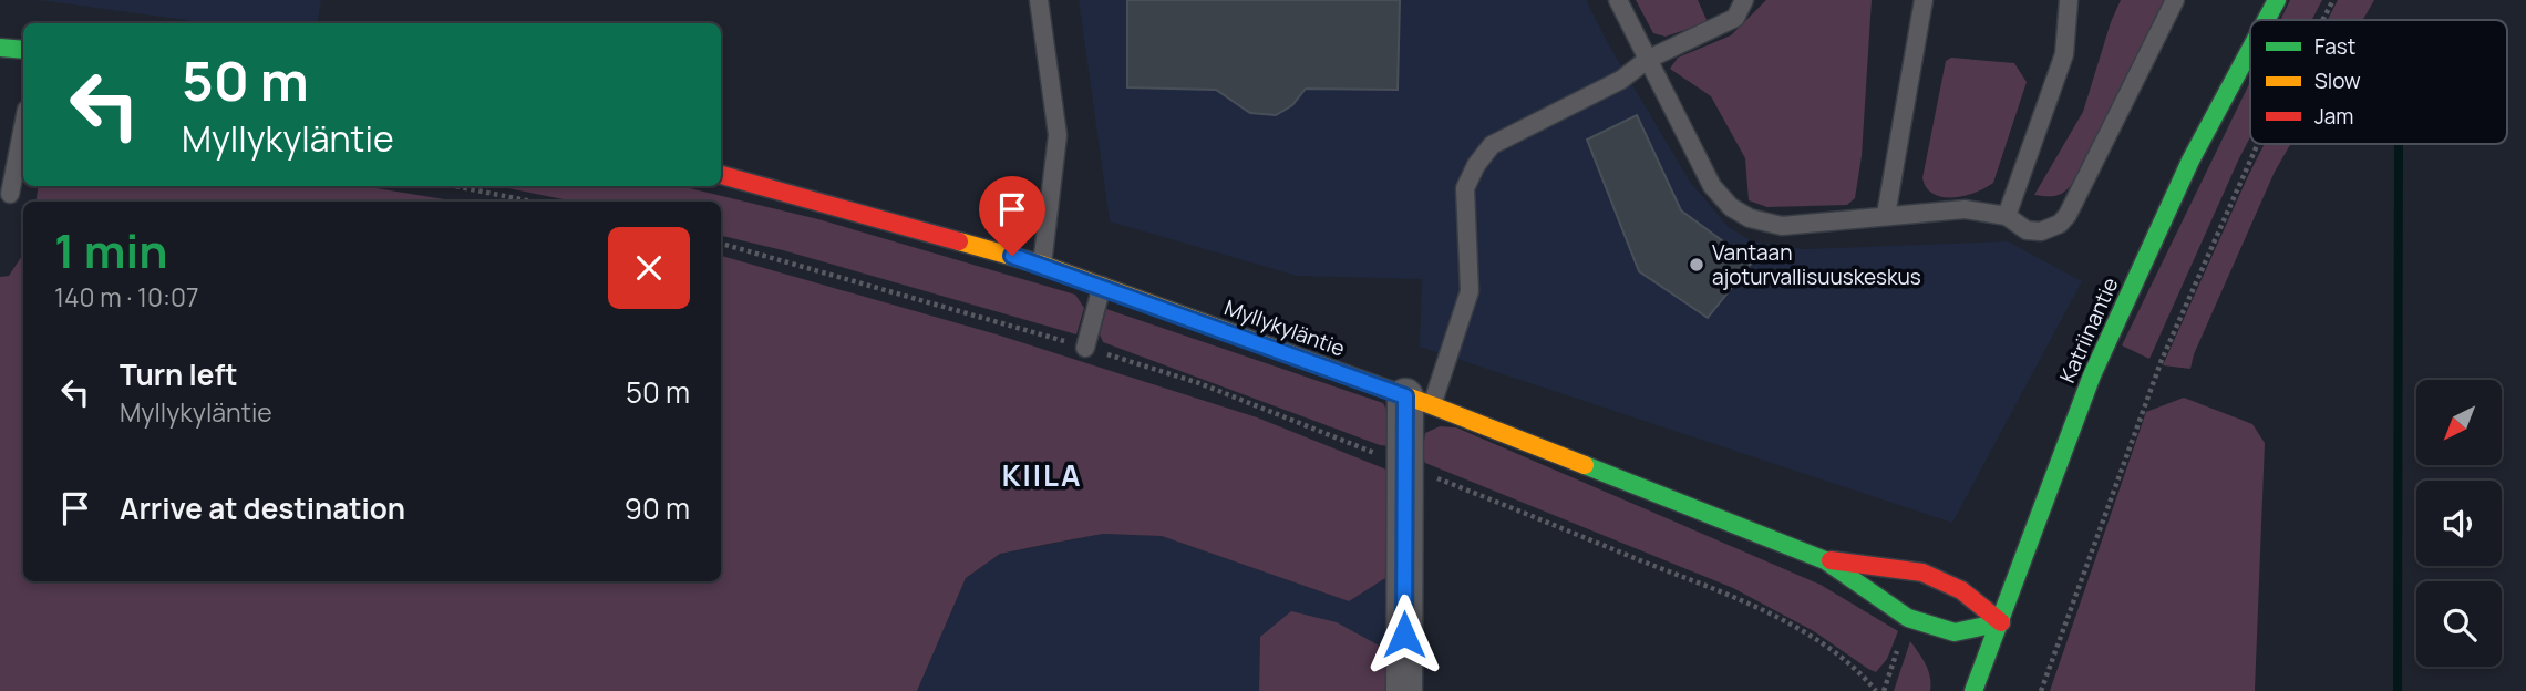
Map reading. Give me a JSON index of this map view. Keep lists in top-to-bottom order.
{
  "streets": {
    "main road": ["Myllykyläntie", "Katriinantie"]
  },
  "crossings": [
    ["Myllykyläntie", "Katriinantie"]
  ],
  "districts": ["KIILA"],
  "places": ["Vantaan ajoturvallisuuskeskus"],
  "legend": ["Fast", "Slow", "Jam"],
  "north": "bottom left",
  "page": {
    "turn": ["50 m", "Myllykyläntie"],
    "heading": ["1 min", "140 m · 10:07"],
    "list": [
      {
        "name": "Turn left",
        "note": "Myllykyläntie",
        "value": "50 m"
      },
      {
        "name": "Arrive at destination",
        "value": "90 m"
      }
    ]
  }
}
